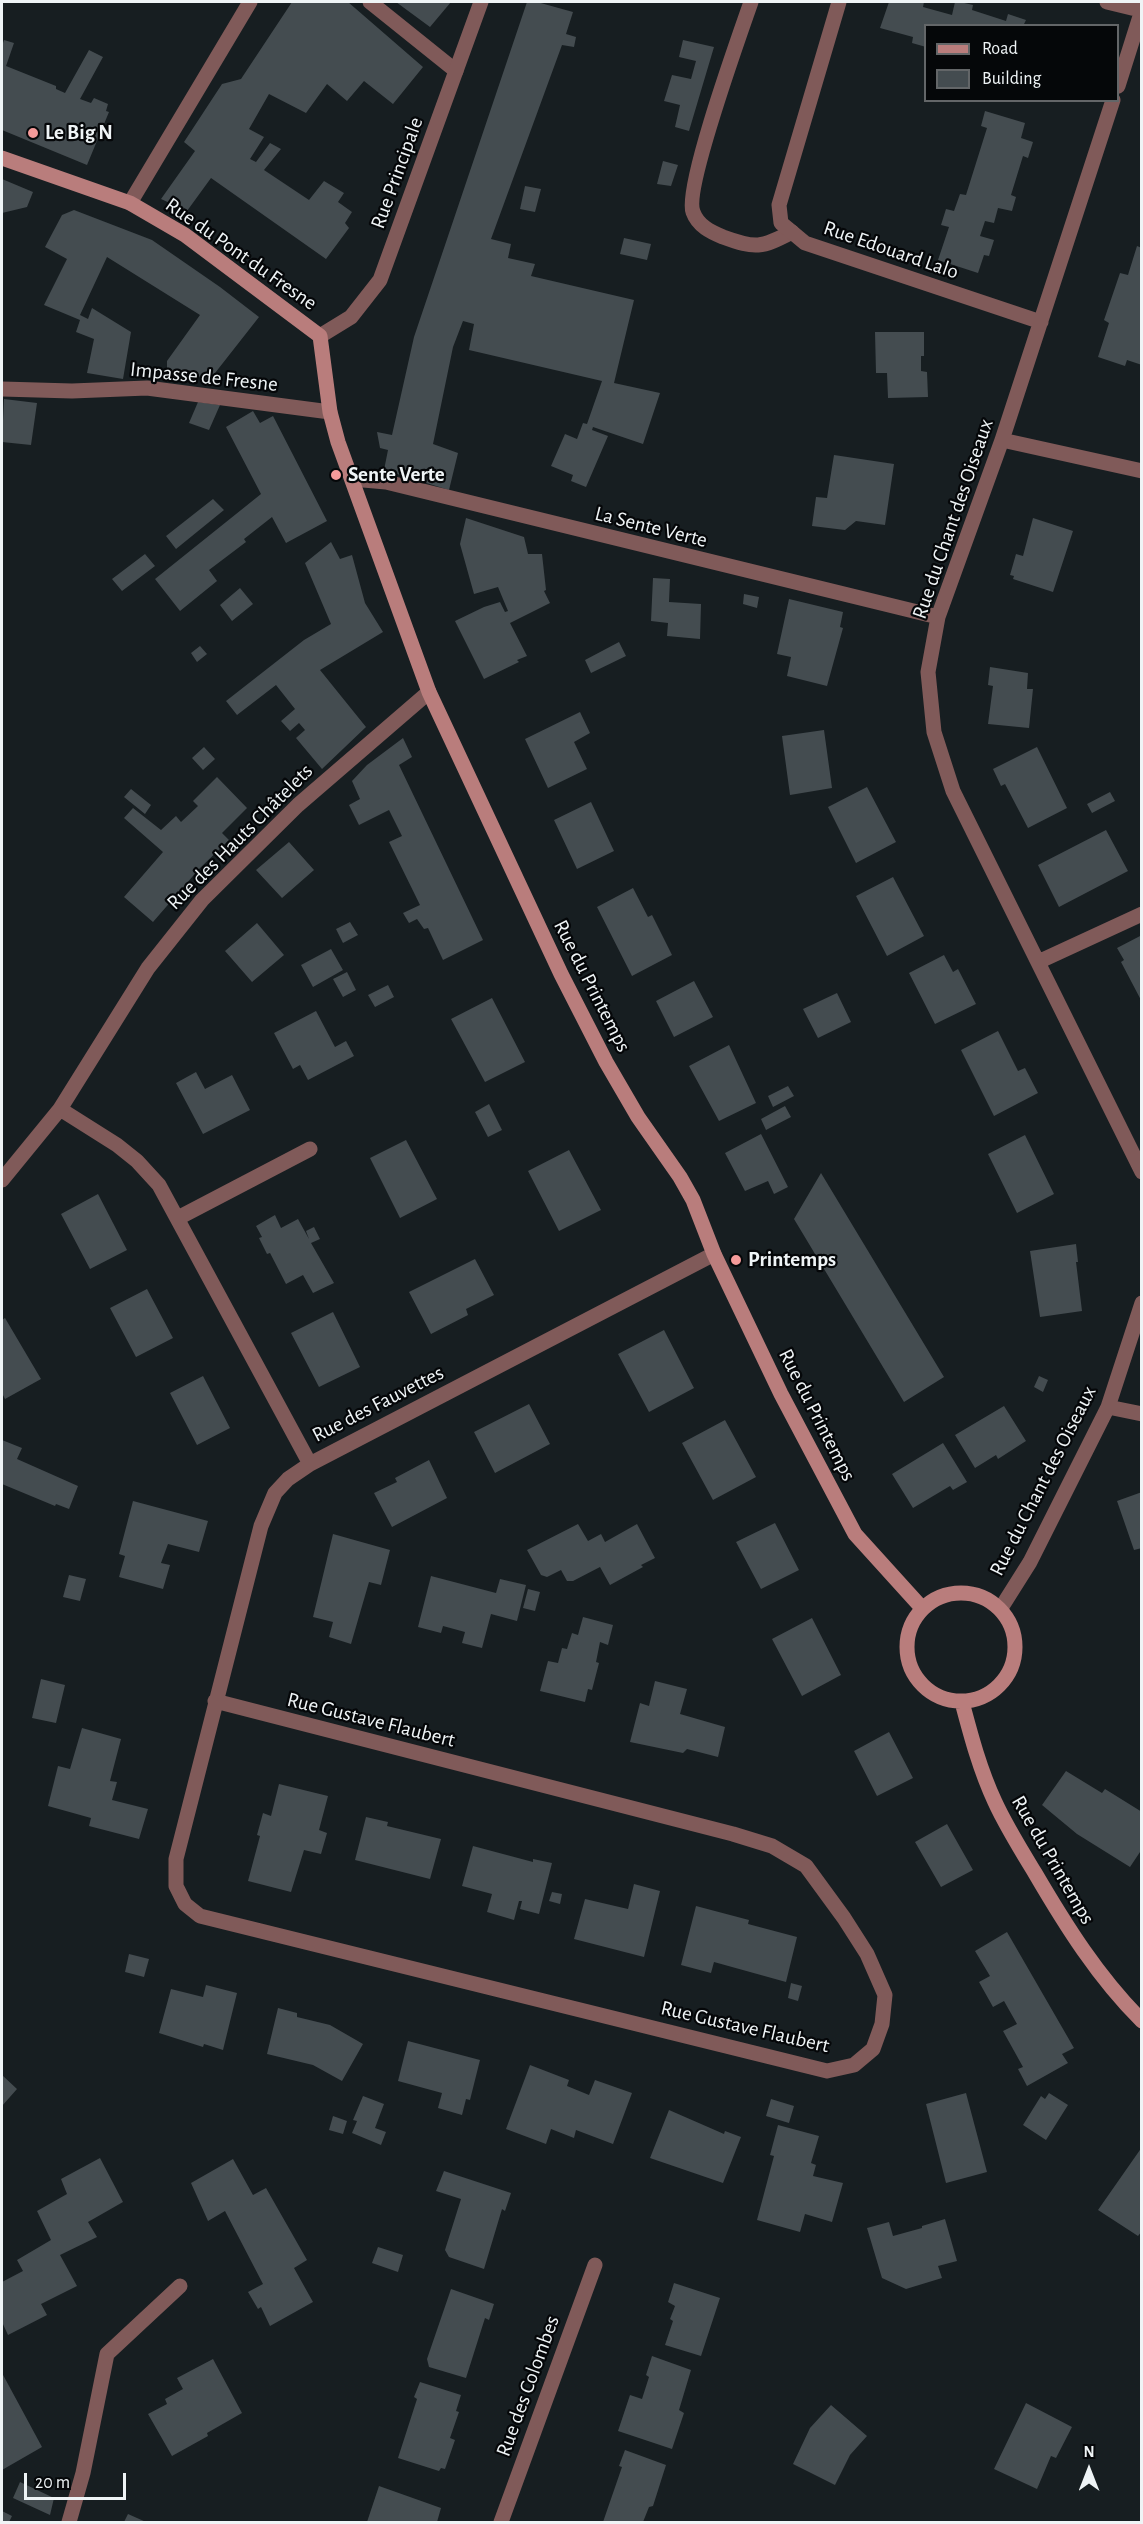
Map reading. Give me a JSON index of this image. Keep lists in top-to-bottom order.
{
  "streets": {
    "main road": ["Rue du Pont du Fresne", "Rue du Printemps"],
    "street": [
      "Rue Principale",
      "Rue Edouard Lalo",
      "Impasse de Fresne",
      "Rue du Chant des Oiseaux",
      "La Sente Verte",
      "Rue des Hauts Châtelets",
      "Rue des Fauvettes",
      "Rue Gustave Flaubert",
      "Rue des Colombes"
    ]
  },
  "crossings": [
    ["Rue Principale", "Rue du Pont du Fresne"],
    ["Rue Principale", "Rue du Printemps"],
    ["Rue Edouard Lalo", "Rue du Chant des Oiseaux"],
    ["Rue du Pont du Fresne", "Rue du Printemps"],
    ["Impasse de Fresne", "Rue du Printemps"],
    ["Rue du Chant des Oiseaux", "La Sente Verte"],
    ["Rue du Chant des Oiseaux", "Rue du Printemps"],
    ["La Sente Verte", "Rue du Printemps"],
    ["Rue des Hauts Châtelets", "Rue du Printemps"],
    ["Rue des Hauts Châtelets", "Rue des Fauvettes"],
    ["Rue du Printemps", "Rue des Fauvettes"],
    ["Rue des Fauvettes", "Rue Gustave Flaubert"]
  ],
  "places": ["Le Big N", "Sente Verte", "Printemps"],
  "legend": ["Road", "Building"],
  "scale_bar": "20 m",
  "north": "top"
}
